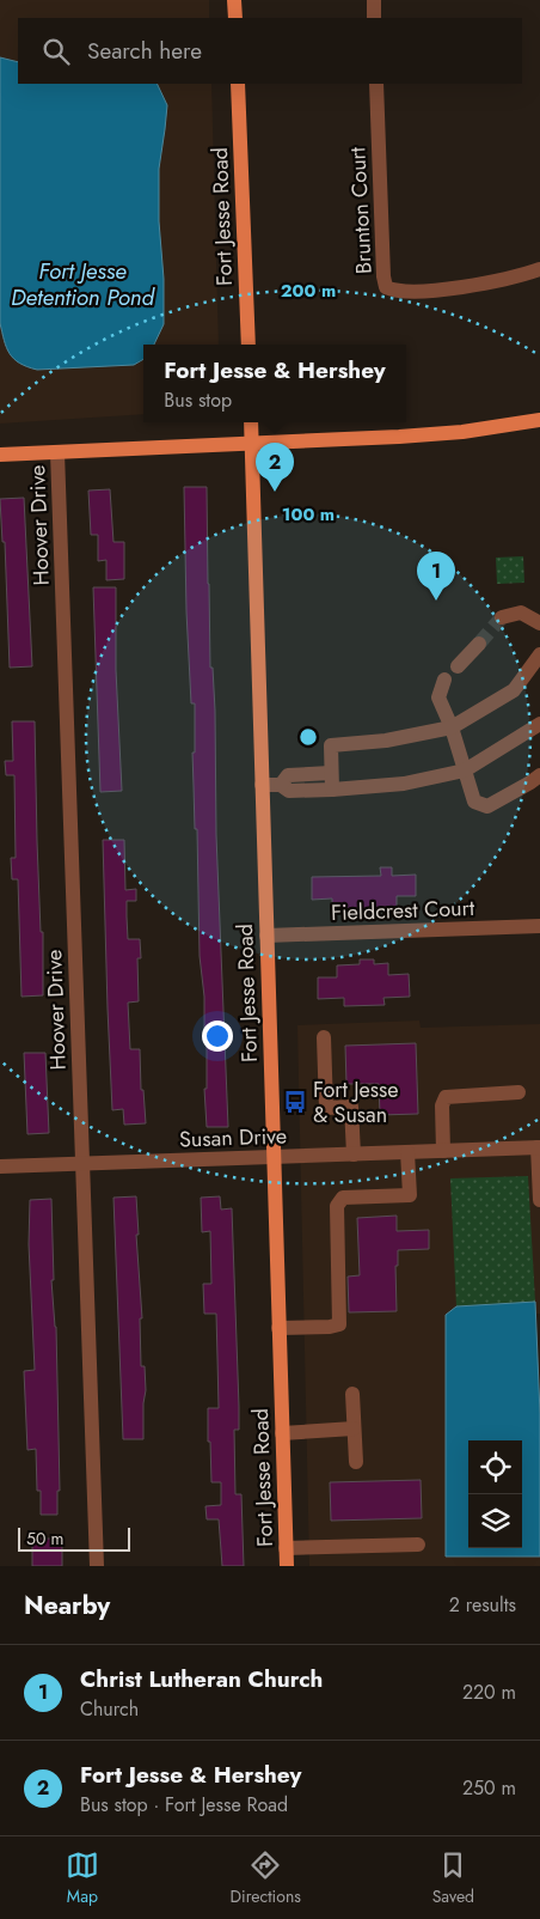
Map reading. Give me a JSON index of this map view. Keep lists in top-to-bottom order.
{
  "streets": {
    "main road": ["Fort Jesse Road"],
    "street": [
      "Brunton Court",
      "Hoover Drive",
      "Fieldcrest Court",
      "Susan Drive"
    ]
  },
  "crossings": [
    ["Fort Jesse Road", "Fieldcrest Court"],
    ["Fort Jesse Road", "Susan Drive"],
    ["Hoover Drive", "Susan Drive"]
  ],
  "water": ["Fort Jesse Detention Pond"],
  "places": {
    "bus stop": ["Fort Jesse & Susan"]
  },
  "scale_bar": "50 m",
  "page": {
    "search": "Search here",
    "popup": ["Fort Jesse & Hershey", "Bus stop"],
    "pins": ["2", "1"],
    "scale": "50 m",
    "heading": ["Nearby", "2 results"],
    "list": [
      {
        "mark": "1",
        "name": "Christ Lutheran Church",
        "note": "Church",
        "value": "220 m"
      },
      {
        "mark": "2",
        "name": "Fort Jesse & Hershey",
        "note": "Bus stop · Fort Jesse Road",
        "value": "250 m"
      }
    ],
    "nav": ["Map", "Directions", "Saved"]
  },
  "rings": ["200 m", "100 m"]
}
